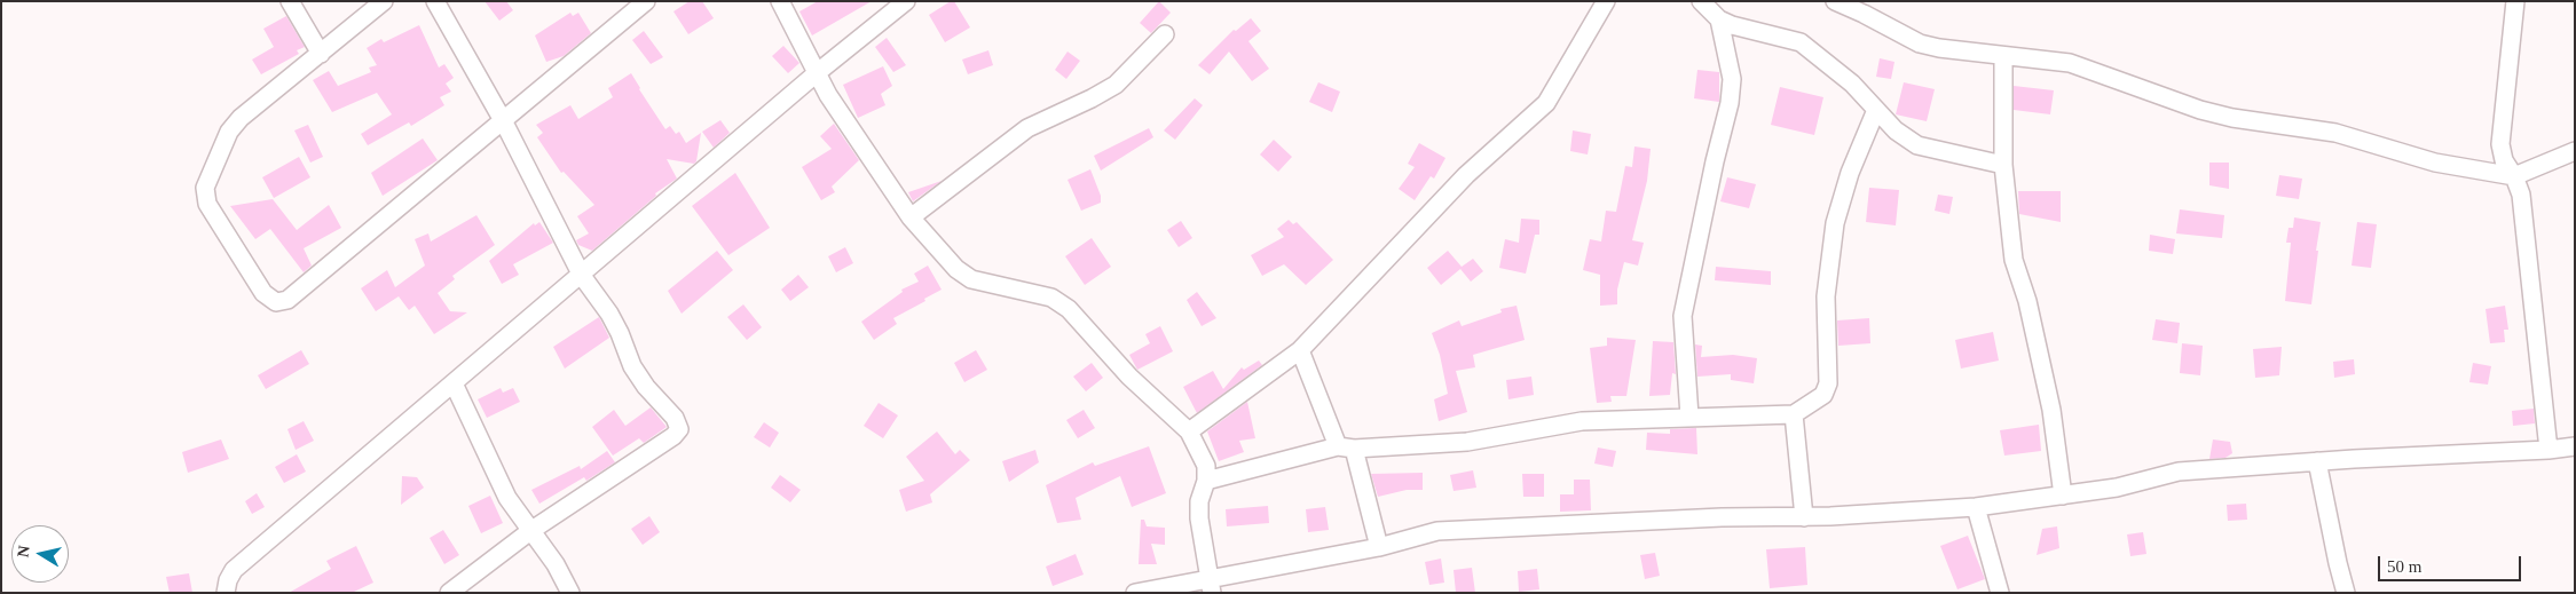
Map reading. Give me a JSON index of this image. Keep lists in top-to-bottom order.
{
  "scale_bar": "50 m",
  "north": "left"
}
